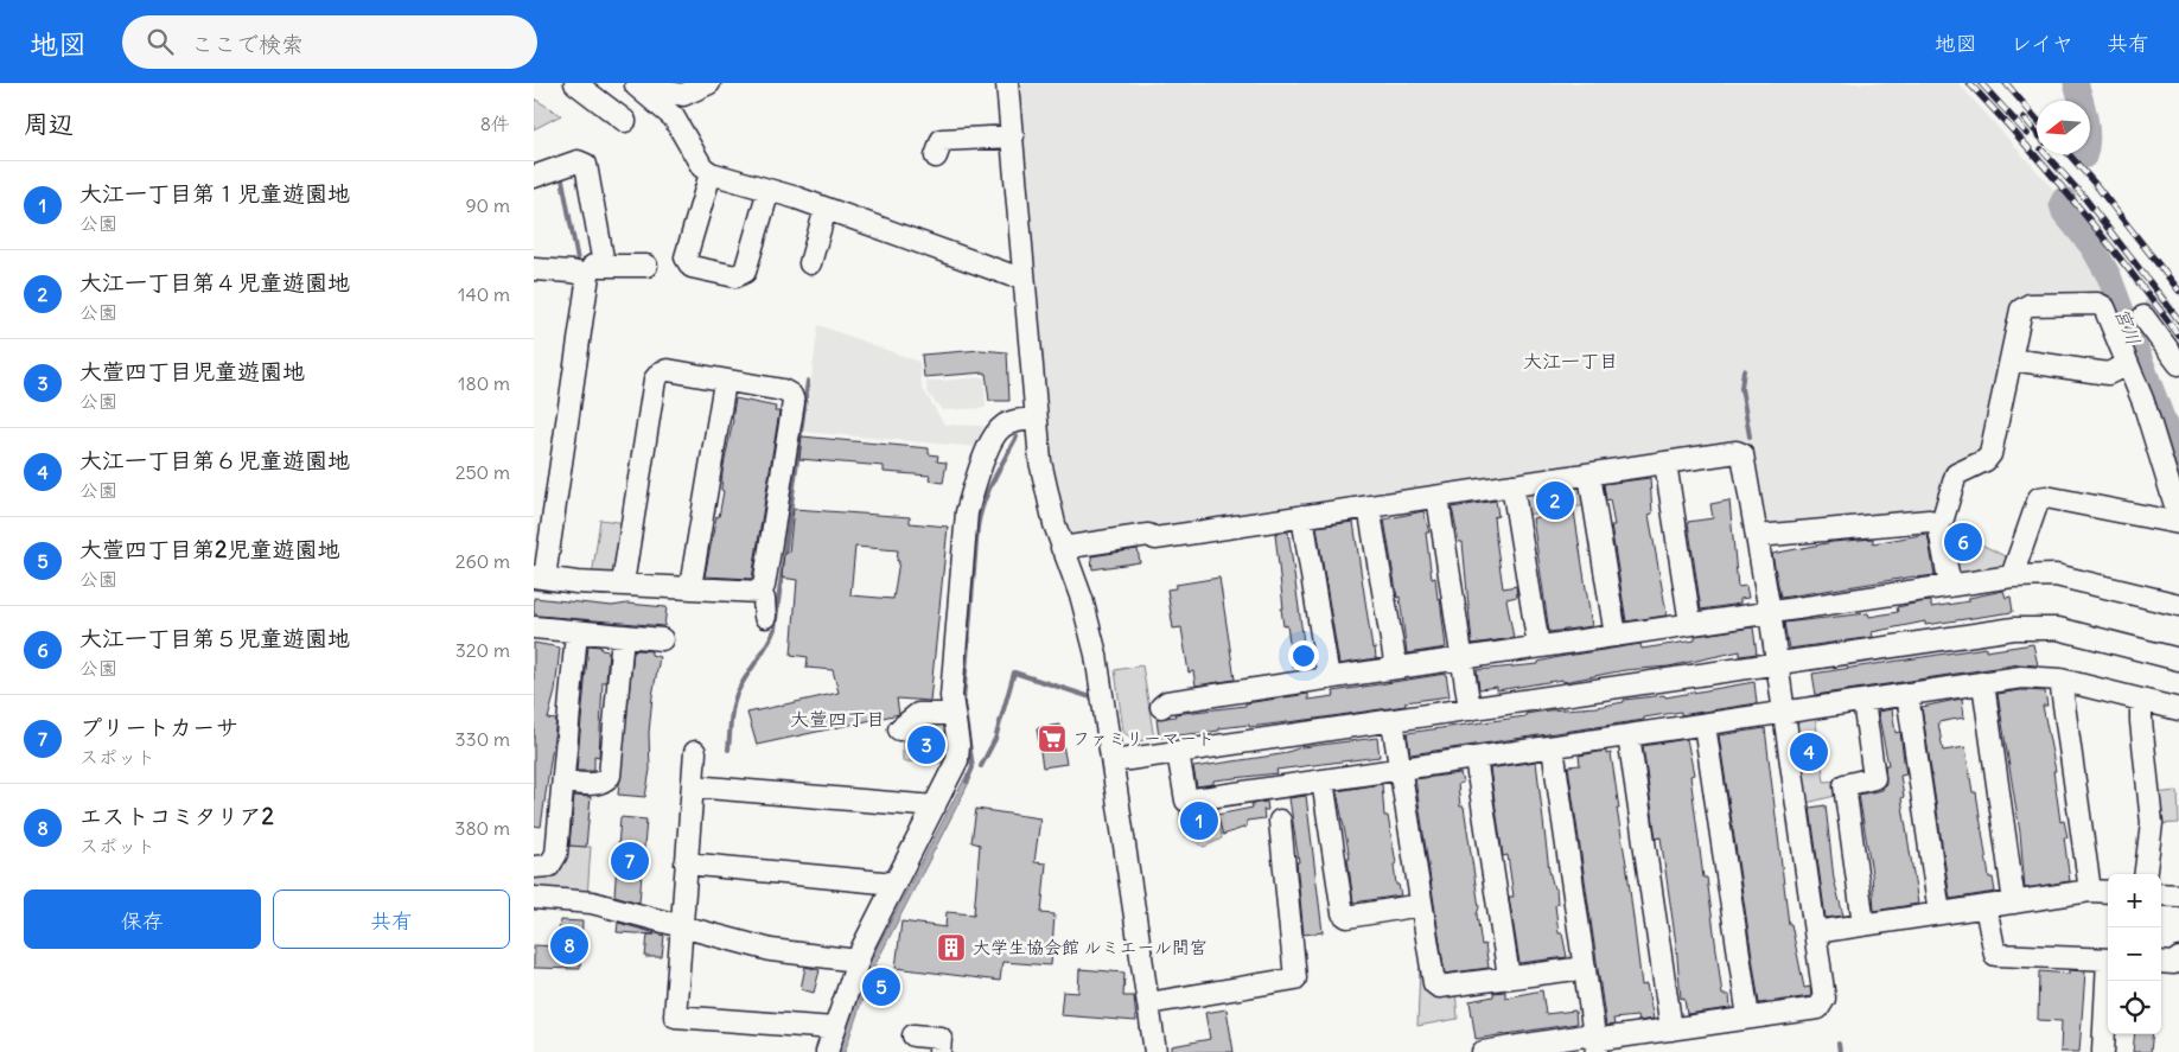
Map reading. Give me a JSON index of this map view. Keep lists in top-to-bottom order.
{
  "districts": ["大江一丁目", "大萱四丁目"],
  "water": ["宮川"],
  "places": {
    "supermarket": ["ファミリーマート"],
    "building": ["大学生協会館 ルミエール間宮"]
  },
  "north": "left",
  "page": {
    "header": "地図",
    "search": "ここで検索",
    "nav": ["地図", "レイヤ", "共有"],
    "heading": ["周辺", "8件"],
    "list": [
      {
        "mark": "1",
        "name": "大江一丁目第１児童遊園地",
        "note": "公園",
        "value": "90 m"
      },
      {
        "mark": "2",
        "name": "大江一丁目第４児童遊園地",
        "note": "公園",
        "value": "140 m"
      },
      {
        "mark": "3",
        "name": "大萱四丁目児童遊園地",
        "note": "公園",
        "value": "180 m"
      },
      {
        "mark": "4",
        "name": "大江一丁目第６児童遊園地",
        "note": "公園",
        "value": "250 m"
      },
      {
        "mark": "5",
        "name": "大萱四丁目第2児童遊園地",
        "note": "公園",
        "value": "260 m"
      },
      {
        "mark": "6",
        "name": "大江一丁目第５児童遊園地",
        "note": "公園",
        "value": "320 m"
      },
      {
        "mark": "7",
        "name": "プリートカーサ",
        "note": "スポット",
        "value": "330 m"
      },
      {
        "mark": "8",
        "name": "エストコミタリア2",
        "note": "スポット",
        "value": "380 m"
      }
    ],
    "pins": [
      "2",
      "6",
      "3",
      "4",
      "1",
      "7",
      "8",
      "5"
    ],
    "buttons": ["保存", "共有"],
    "map_buttons": ["+", "−"]
  }
}
